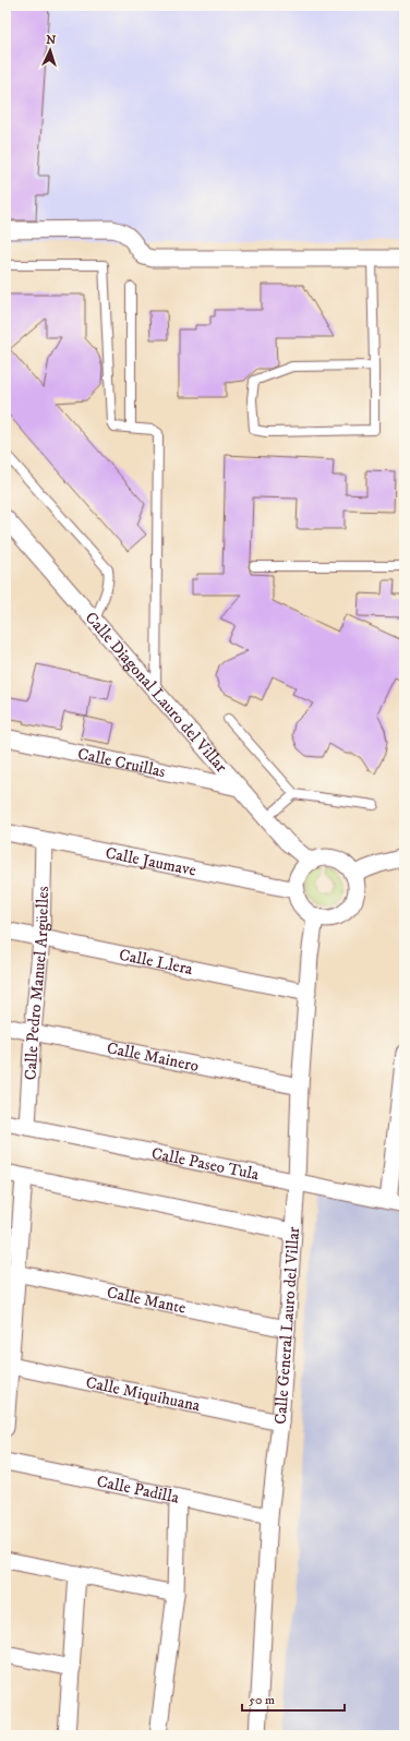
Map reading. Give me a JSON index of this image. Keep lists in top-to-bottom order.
{
  "streets": {
    "street": [
      "Calle Diagonal Lauro del Villar",
      "Calle Cruillas",
      "Calle Jaumave",
      "Calle Llera",
      "Calle Pedro Manuel Argüelles",
      "Calle Mainero",
      "Calle Paseo Tula",
      "Calle Mante",
      "Calle General Lauro del Villar",
      "Calle Miquihuana",
      "Calle Padilla"
    ]
  },
  "crossings": [
    ["Calle Diagonal Lauro del Villar", "Calle Cruillas"],
    ["Calle Diagonal Lauro del Villar", "Calle Jaumave"],
    ["Calle Diagonal Lauro del Villar", "Calle General Lauro del Villar"],
    ["Calle Jaumave", "Calle Pedro Manuel Argüelles"],
    ["Calle Jaumave", "Calle General Lauro del Villar"],
    ["Calle Llera", "Calle Pedro Manuel Argüelles"],
    ["Calle Llera", "Calle General Lauro del Villar"],
    ["Calle Pedro Manuel Argüelles", "Calle Mainero"],
    ["Calle Pedro Manuel Argüelles", "Calle Paseo Tula"],
    ["Calle Mainero", "Calle General Lauro del Villar"],
    ["Calle Paseo Tula", "Calle General Lauro del Villar"],
    ["Calle Mante", "Calle General Lauro del Villar"],
    ["Calle General Lauro del Villar", "Calle Miquihuana"],
    ["Calle General Lauro del Villar", "Calle Padilla"]
  ],
  "scale_bar": "50 m",
  "north": "top"
}
